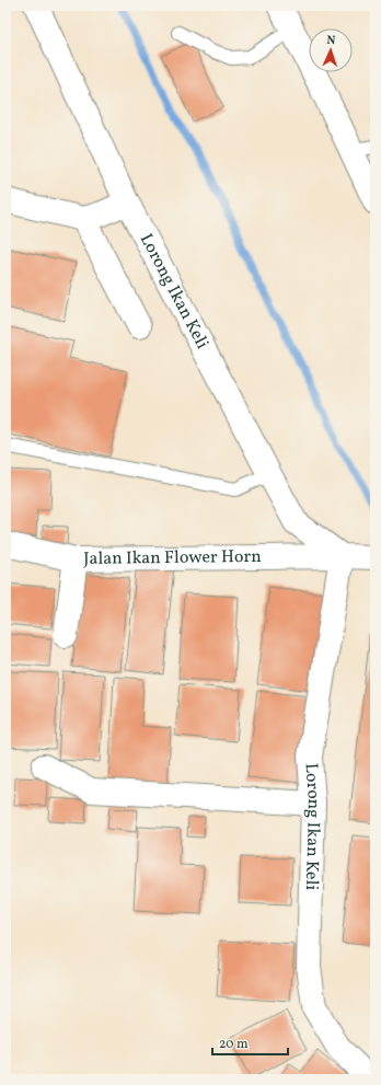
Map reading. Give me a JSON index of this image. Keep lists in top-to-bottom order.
{
  "streets": {
    "street": ["Lorong Ikan Keli", "Jalan Ikan Flower Horn"]
  },
  "crossings": [
    ["Lorong Ikan Keli", "Jalan Ikan Flower Horn"]
  ],
  "scale_bar": "20 m",
  "north": "top"
}
